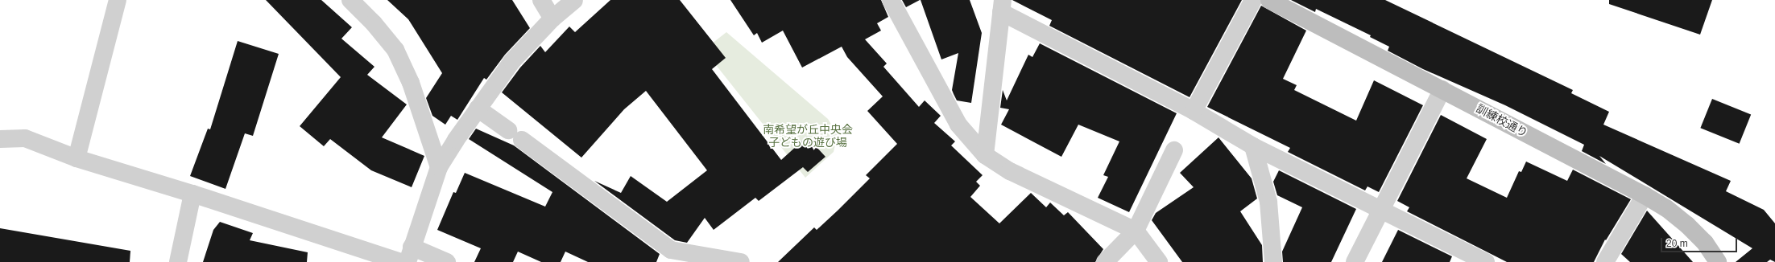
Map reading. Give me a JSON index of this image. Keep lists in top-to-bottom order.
{
  "streets": {
    "street": ["訓練校通り"]
  },
  "parks": ["南希望が丘中央会 子どもの遊び場"],
  "scale_bar": "20 m"
}
